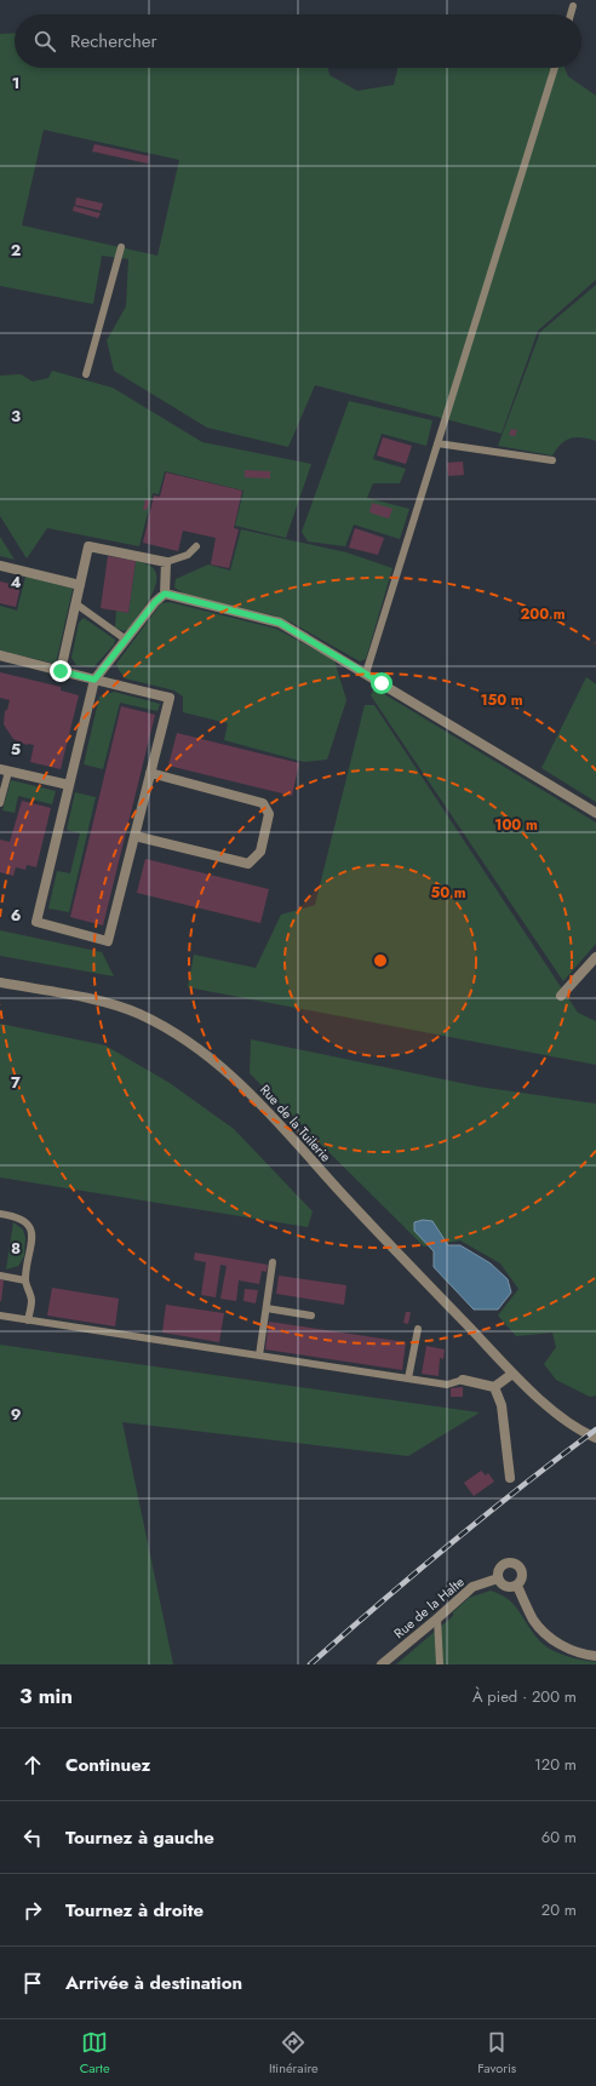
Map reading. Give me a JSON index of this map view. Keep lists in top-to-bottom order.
{
  "streets": {
    "street": ["Rue de la Tuilerie", "Rue de la Halte"]
  },
  "page": {
    "search": "Rechercher",
    "heading": ["3 min", "À pied · 200 m"],
    "list": [
      ["Continuez", "120 m"],
      ["Tournez à gauche", "60 m"],
      ["Tournez à droite", "20 m"],
      "Arrivée à destination"
    ],
    "nav": ["Carte", "Itinéraire", "Favoris"]
  },
  "grid": {
    "rows": [
      "1",
      "2",
      "3",
      "4",
      "5",
      "6",
      "7",
      "8",
      "9"
    ]
  },
  "rings": [
    "200 m",
    "150 m",
    "100 m",
    "50 m"
  ]
}
